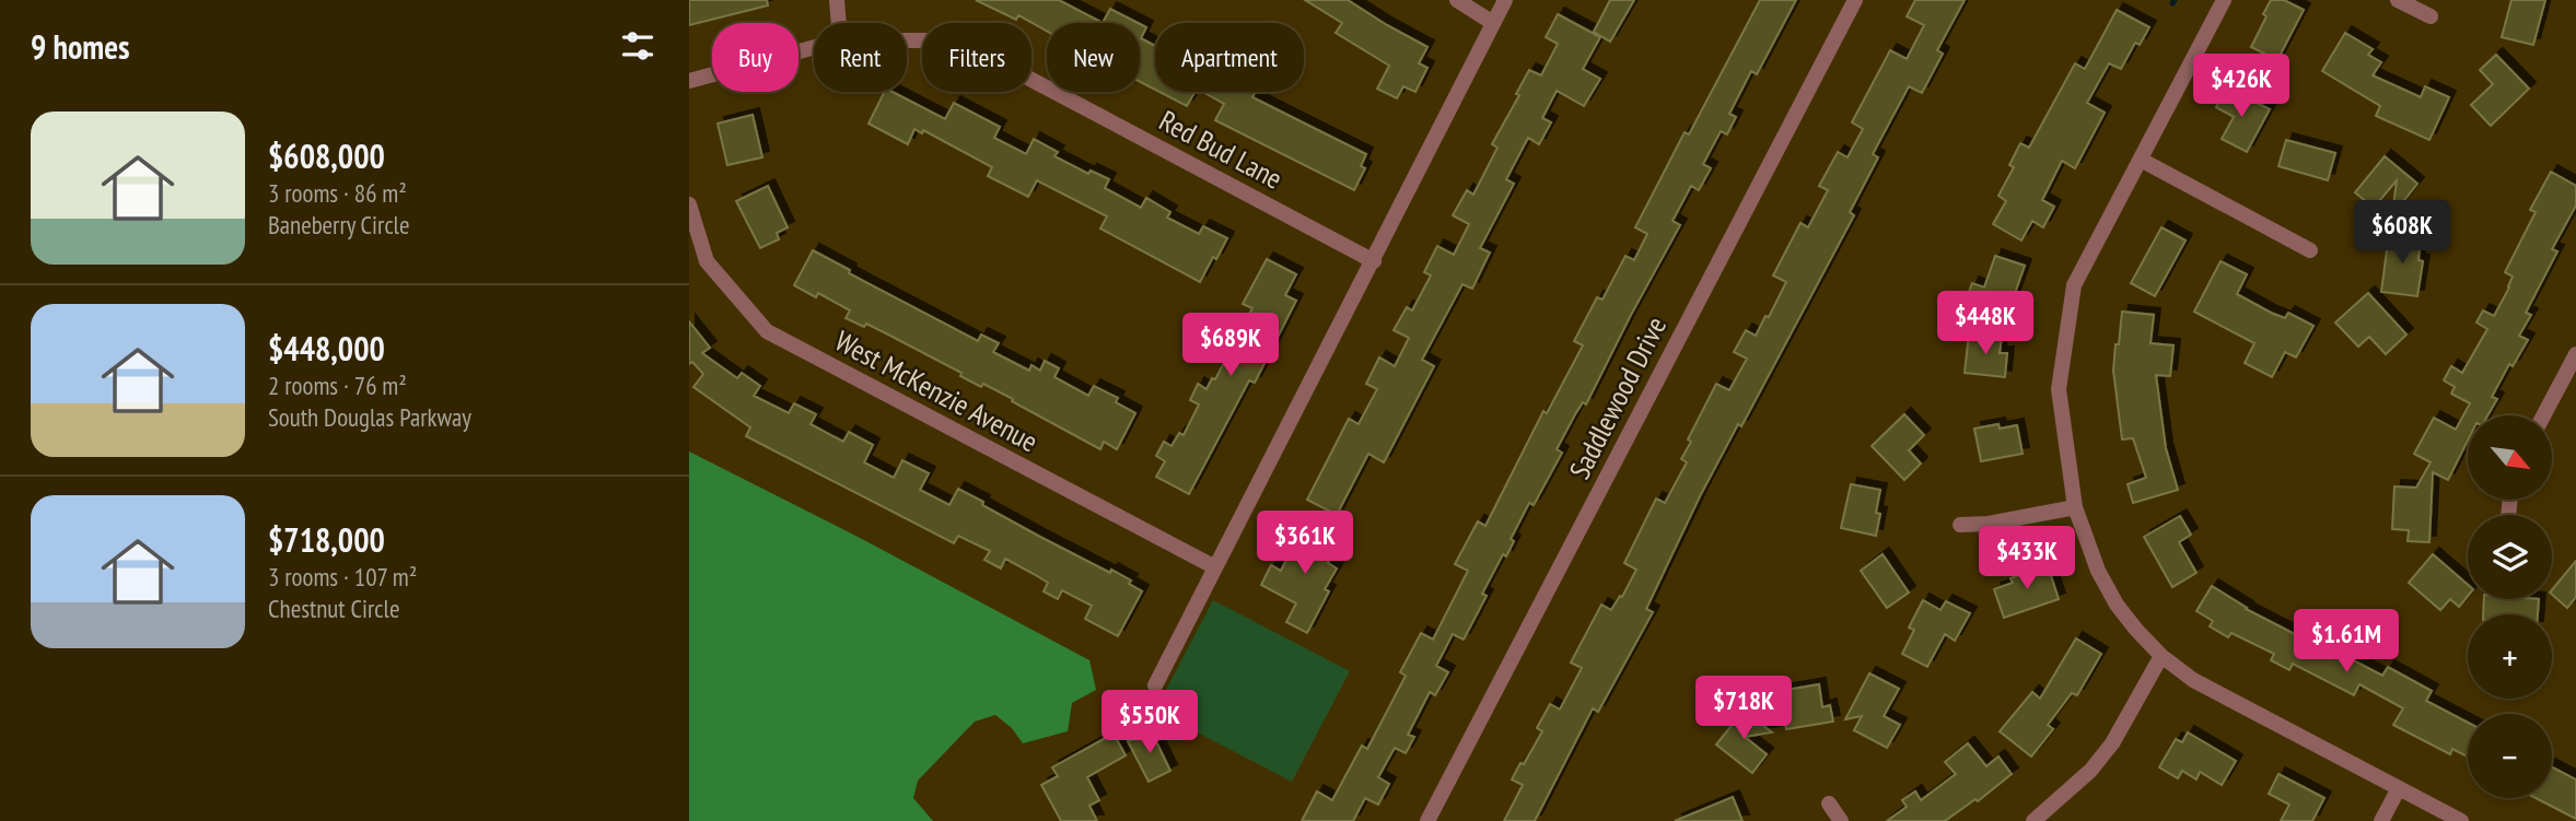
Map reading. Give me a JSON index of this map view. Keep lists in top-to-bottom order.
{
  "streets": {
    "street": ["Red Bud Lane", "West McKenzie Avenue", "Saddlewood Drive"]
  },
  "north": "bottom right",
  "page": {
    "heading": "9 homes",
    "chip": [
      "Buy",
      "Rent",
      "Filters",
      "New",
      "Apartment"
    ],
    "price": [
      "$426K",
      "$608K",
      "$448K",
      "$689K",
      "$361K",
      "$433K",
      "$1.61M",
      "$718K",
      "$550K"
    ],
    "list": [
      {
        "name": "$608,000",
        "note": "3 rooms · 86 m² · Baneberry Circle"
      },
      {
        "name": "$448,000",
        "note": "2 rooms · 76 m² · South Douglas Parkway"
      },
      {
        "name": "$718,000",
        "note": "3 rooms · 107 m² · Chestnut Circle"
      }
    ],
    "map_buttons": ["+", "−"]
  }
}
